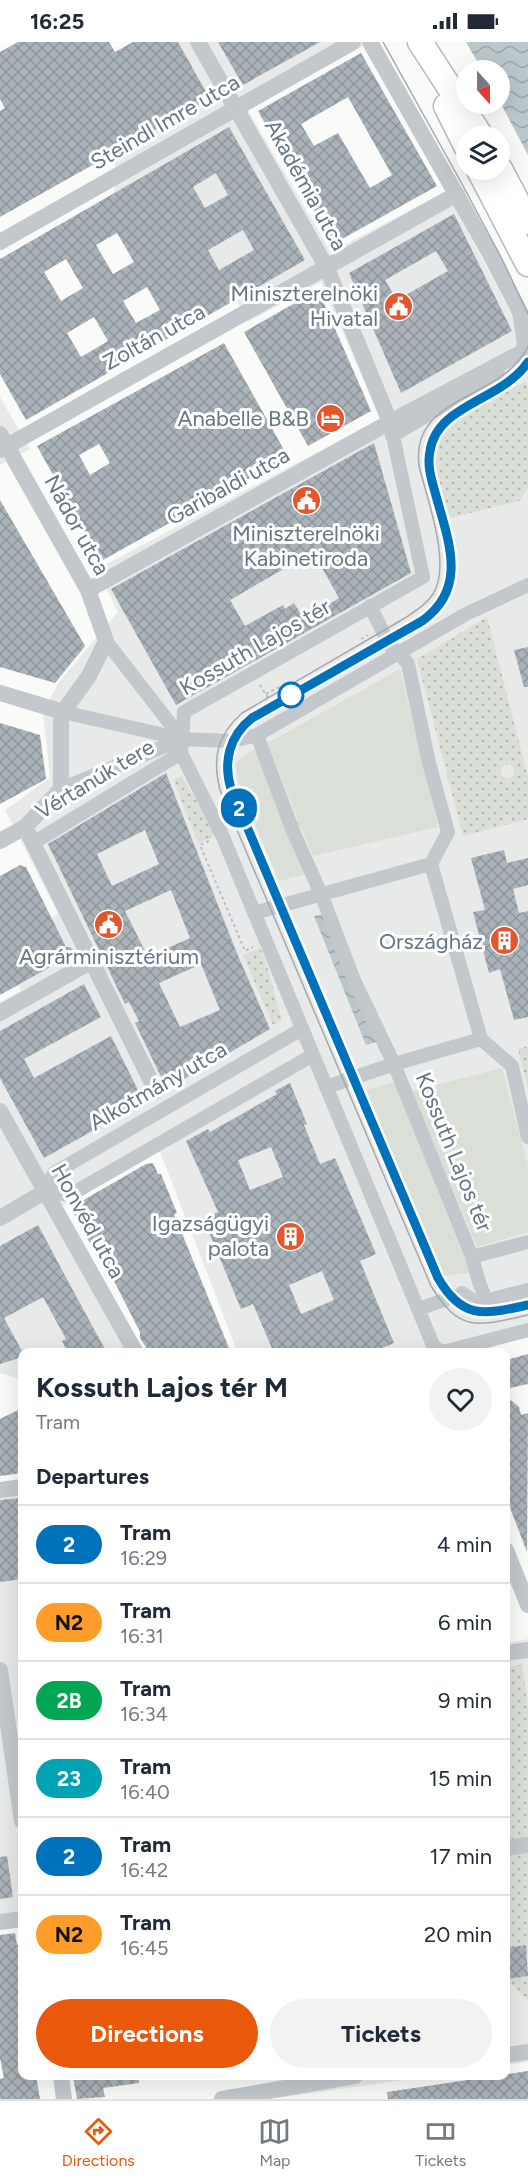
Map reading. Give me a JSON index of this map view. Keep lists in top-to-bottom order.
{
  "streets": {
    "street": [
      "Steindl Imre utca",
      "Akadémia utca",
      "Zoltán utca",
      "Garibaldi utca",
      "Nádor utca",
      "Kossuth Lajos tér",
      "Vértanúk tere",
      "Alkotmány utca",
      "Honvéd utca"
    ]
  },
  "crossings": [
    ["Steindl Imre utca", "Akadémia utca"],
    ["Akadémia utca", "Zoltán utca"],
    ["Akadémia utca", "Garibaldi utca"],
    ["Akadémia utca", "Kossuth Lajos tér"],
    ["Zoltán utca", "Nádor utca"],
    ["Garibaldi utca", "Nádor utca"],
    ["Garibaldi utca", "Kossuth Lajos tér"],
    ["Nádor utca", "Vértanúk tere"],
    ["Kossuth Lajos tér", "Vértanúk tere"],
    ["Alkotmány utca", "Honvéd utca"]
  ],
  "places": {
    "public building": ["Miniszterelnöki Hivatal", "Miniszterelnöki Kabinetiroda", "Agrárminisztérium"],
    "hotel": ["Anabelle B&B"],
    "building": ["Országház", "Igazságügyi palota"]
  },
  "lines": ["tram line 2"],
  "north": "bottom",
  "page": {
    "status": "16:25",
    "on_map": "2",
    "heading": [
      ["Kossuth Lajos tér M", "Tram"],
      "Departures"
    ],
    "list": [
      {
        "mark": "2",
        "name": "Tram",
        "note": "16:29",
        "value": "4 min"
      },
      {
        "mark": "N2",
        "name": "Tram",
        "note": "16:31",
        "value": "6 min"
      },
      {
        "mark": "2B",
        "name": "Tram",
        "note": "16:34",
        "value": "9 min"
      },
      {
        "mark": "23",
        "name": "Tram",
        "note": "16:40",
        "value": "15 min"
      },
      {
        "mark": "2",
        "name": "Tram",
        "note": "16:42",
        "value": "17 min"
      },
      {
        "mark": "N2",
        "name": "Tram",
        "note": "16:45",
        "value": "20 min"
      }
    ],
    "buttons": ["Directions", "Tickets"],
    "tabs": ["Directions", "Map", "Tickets"]
  }
}
